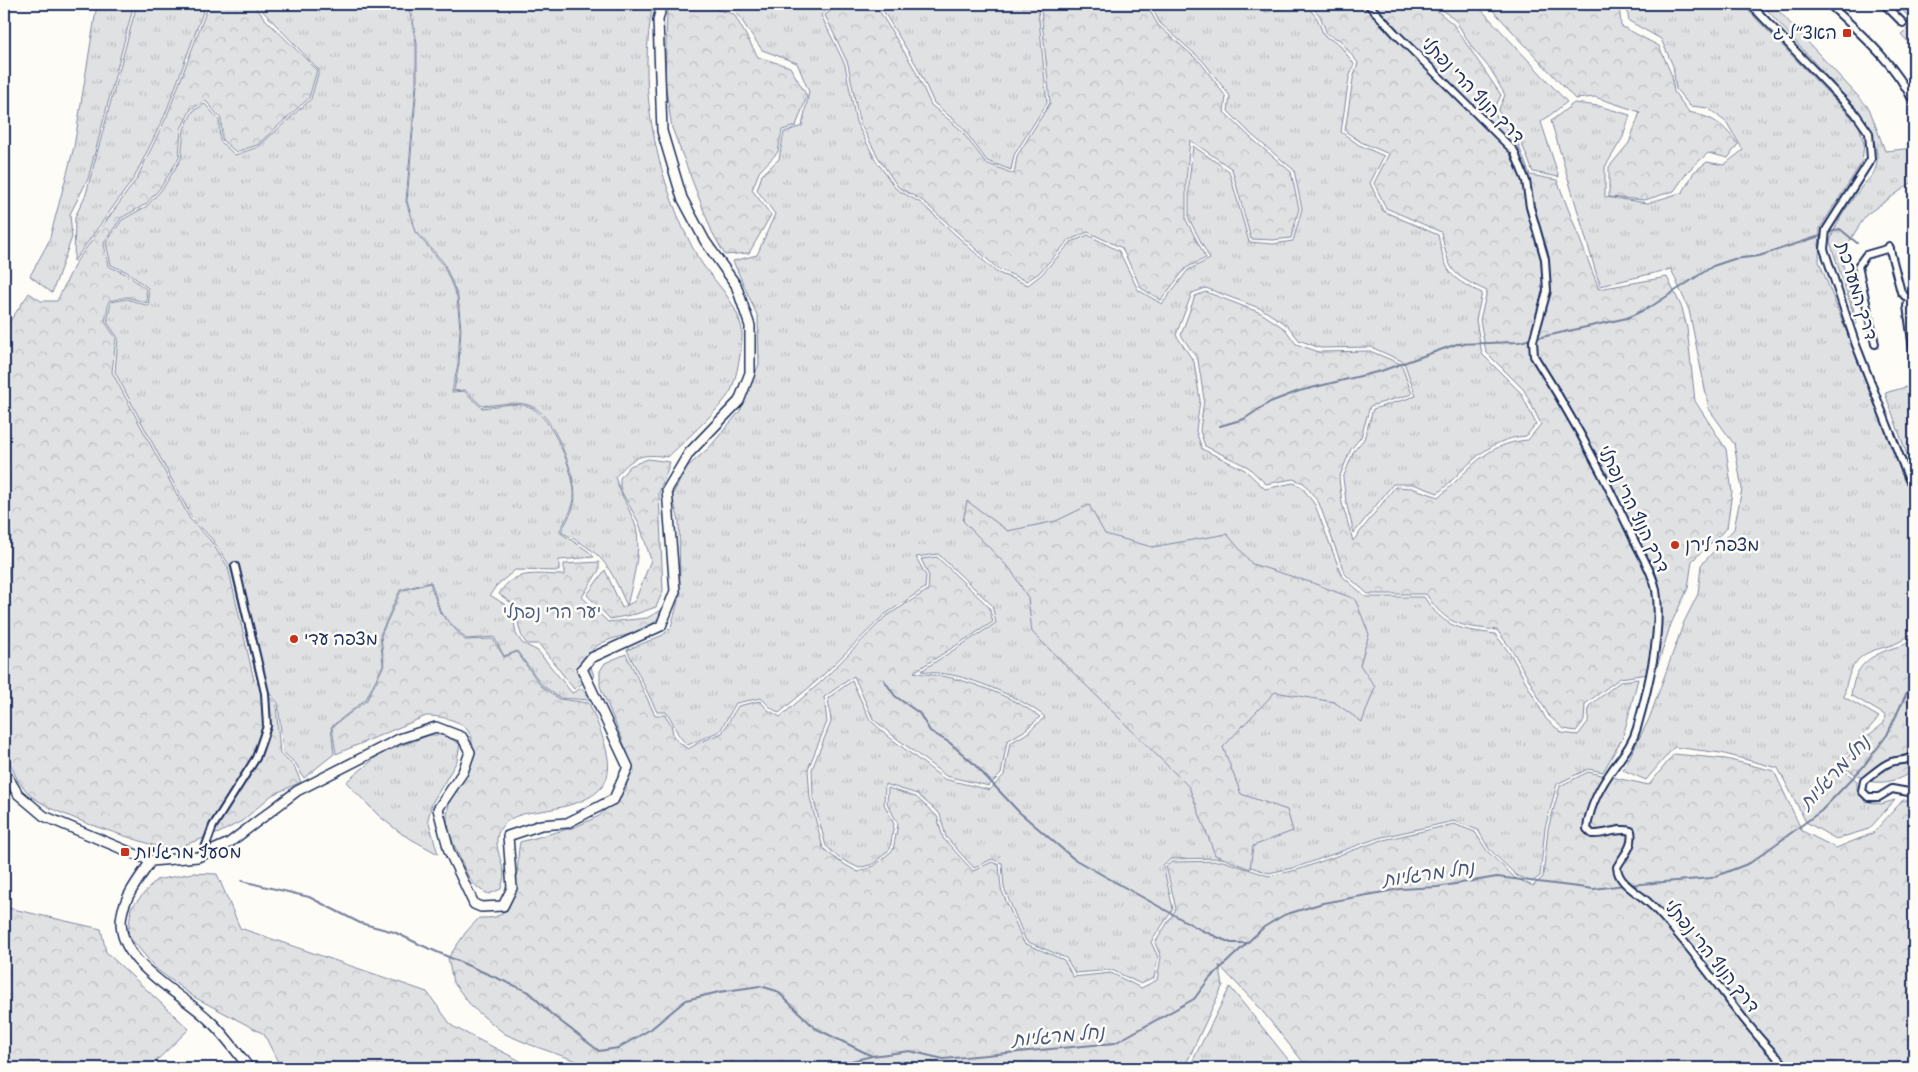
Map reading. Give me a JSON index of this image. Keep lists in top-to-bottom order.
{
  "streets": {
    "street": ["דרך הנוף הרי נפתלי", "דרך המערכת"]
  },
  "water": ["נחל מרגליות"],
  "parks": ["יער הרי נפתלי"],
  "places": {
    "transit": ["האצ״ל ג", "מסעף מרגליות"],
    "other": ["מצפה לירן", "מצפה עדי"]
  }
}
